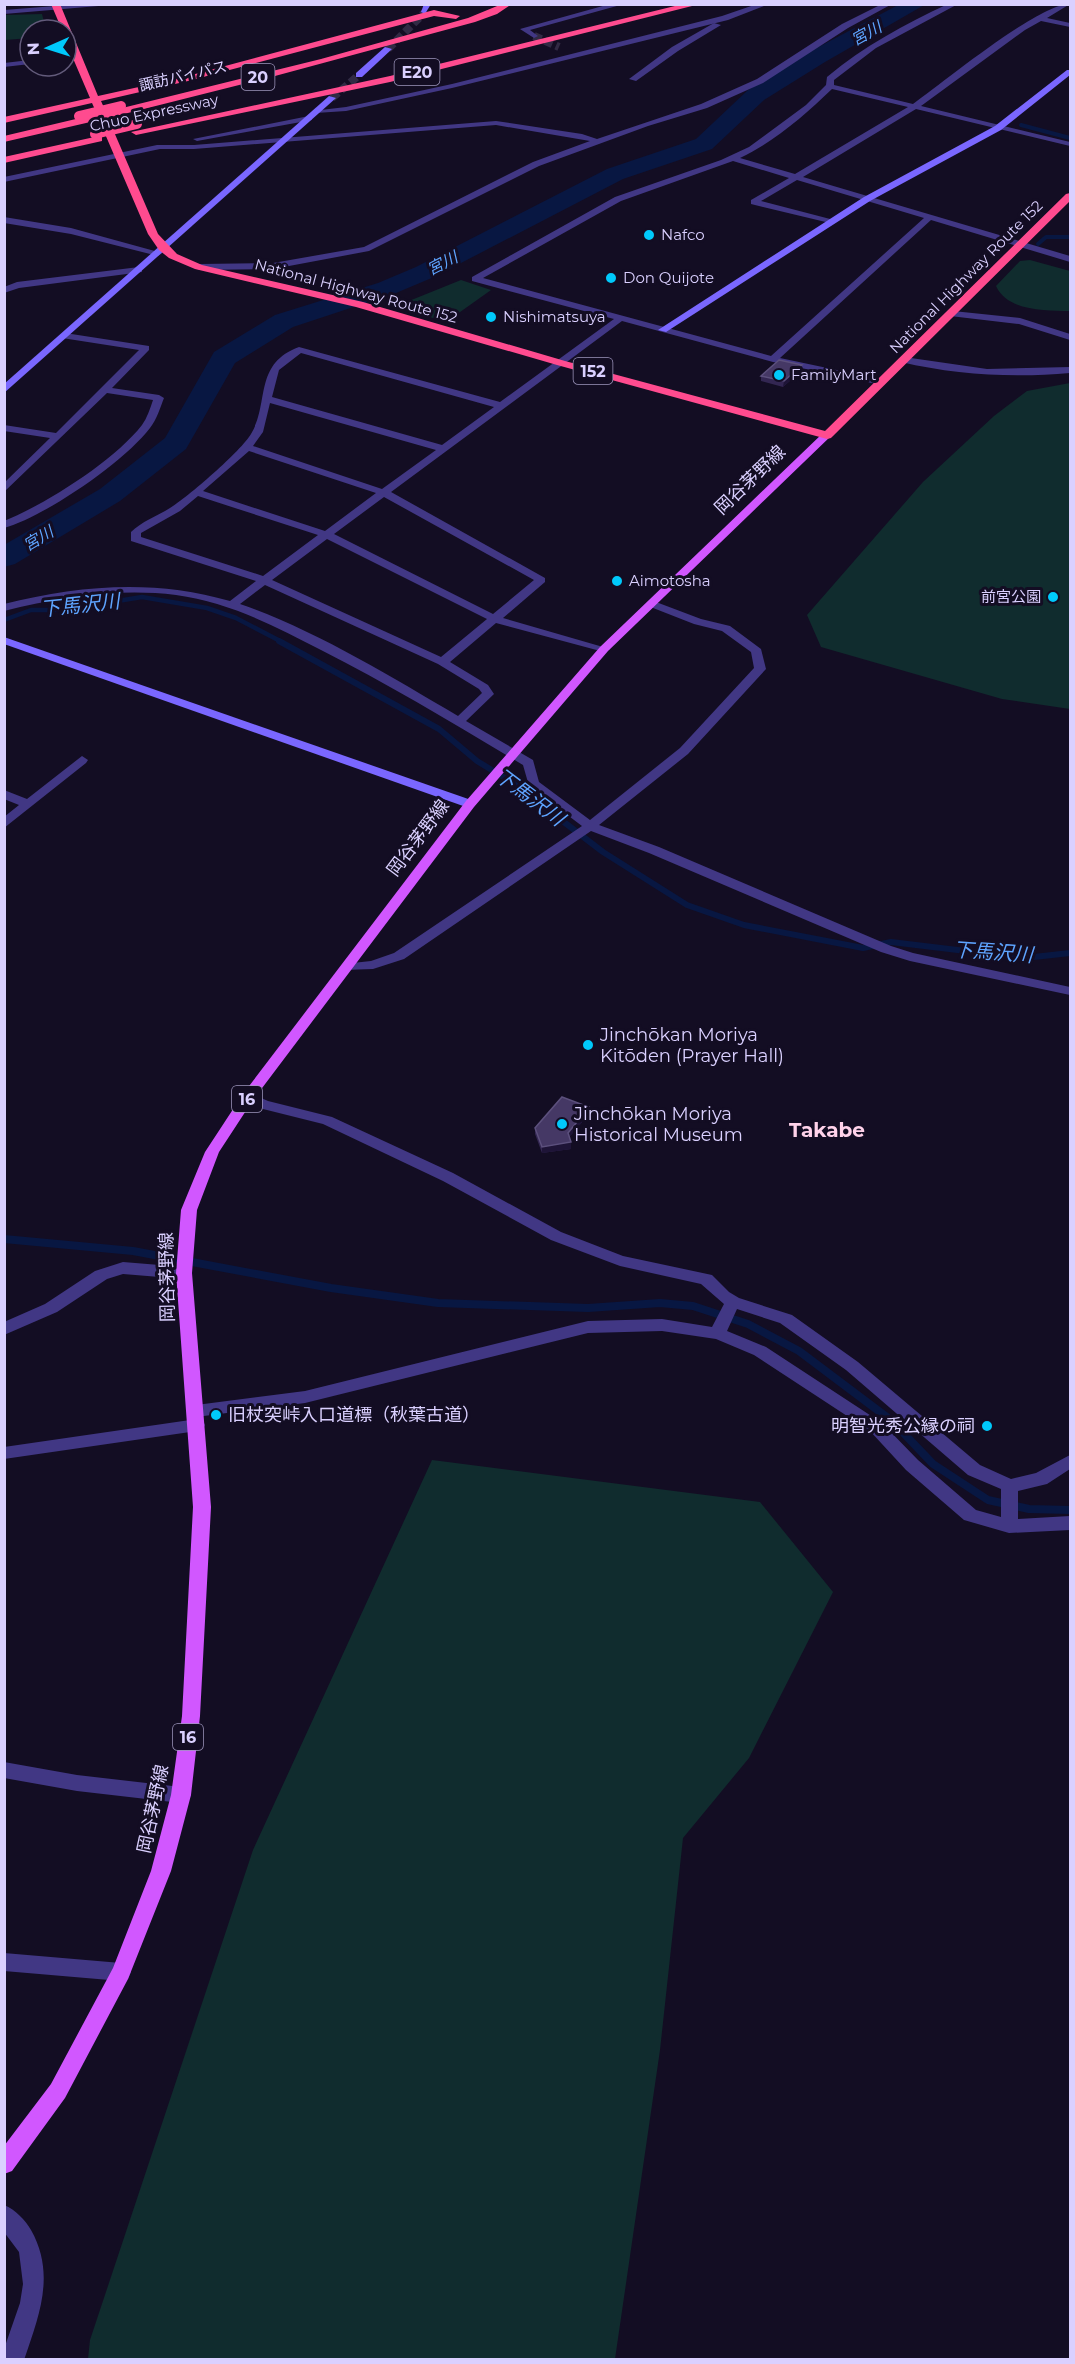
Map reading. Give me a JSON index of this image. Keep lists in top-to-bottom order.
{
  "streets": {
    "highway": [
      "E20",
      "諏訪バイパス",
      "20",
      "Chuo Expressway",
      "National Highway Route 152",
      "152"
    ],
    "main road": ["岡谷茅野線", "16"]
  },
  "crossings": [
    ["諏訪バイパス", "20"],
    ["National Highway Route 152", "岡谷茅野線"]
  ],
  "districts": ["Takabe"],
  "water": ["宮川", "下馬沢川"],
  "places": [
    "Nafco",
    "Don Quijote",
    "Nishimatsuya",
    "FamilyMart",
    "Aimotosha",
    "前宮公園",
    "Jinchōkan Moriya Kitōden (Prayer Hall)",
    "Jinchōkan Moriya Historical Museum",
    "旧杖突峠入口道標（秋葉古道）",
    "明智光秀公縁の祠"
  ],
  "north": "left"
}
